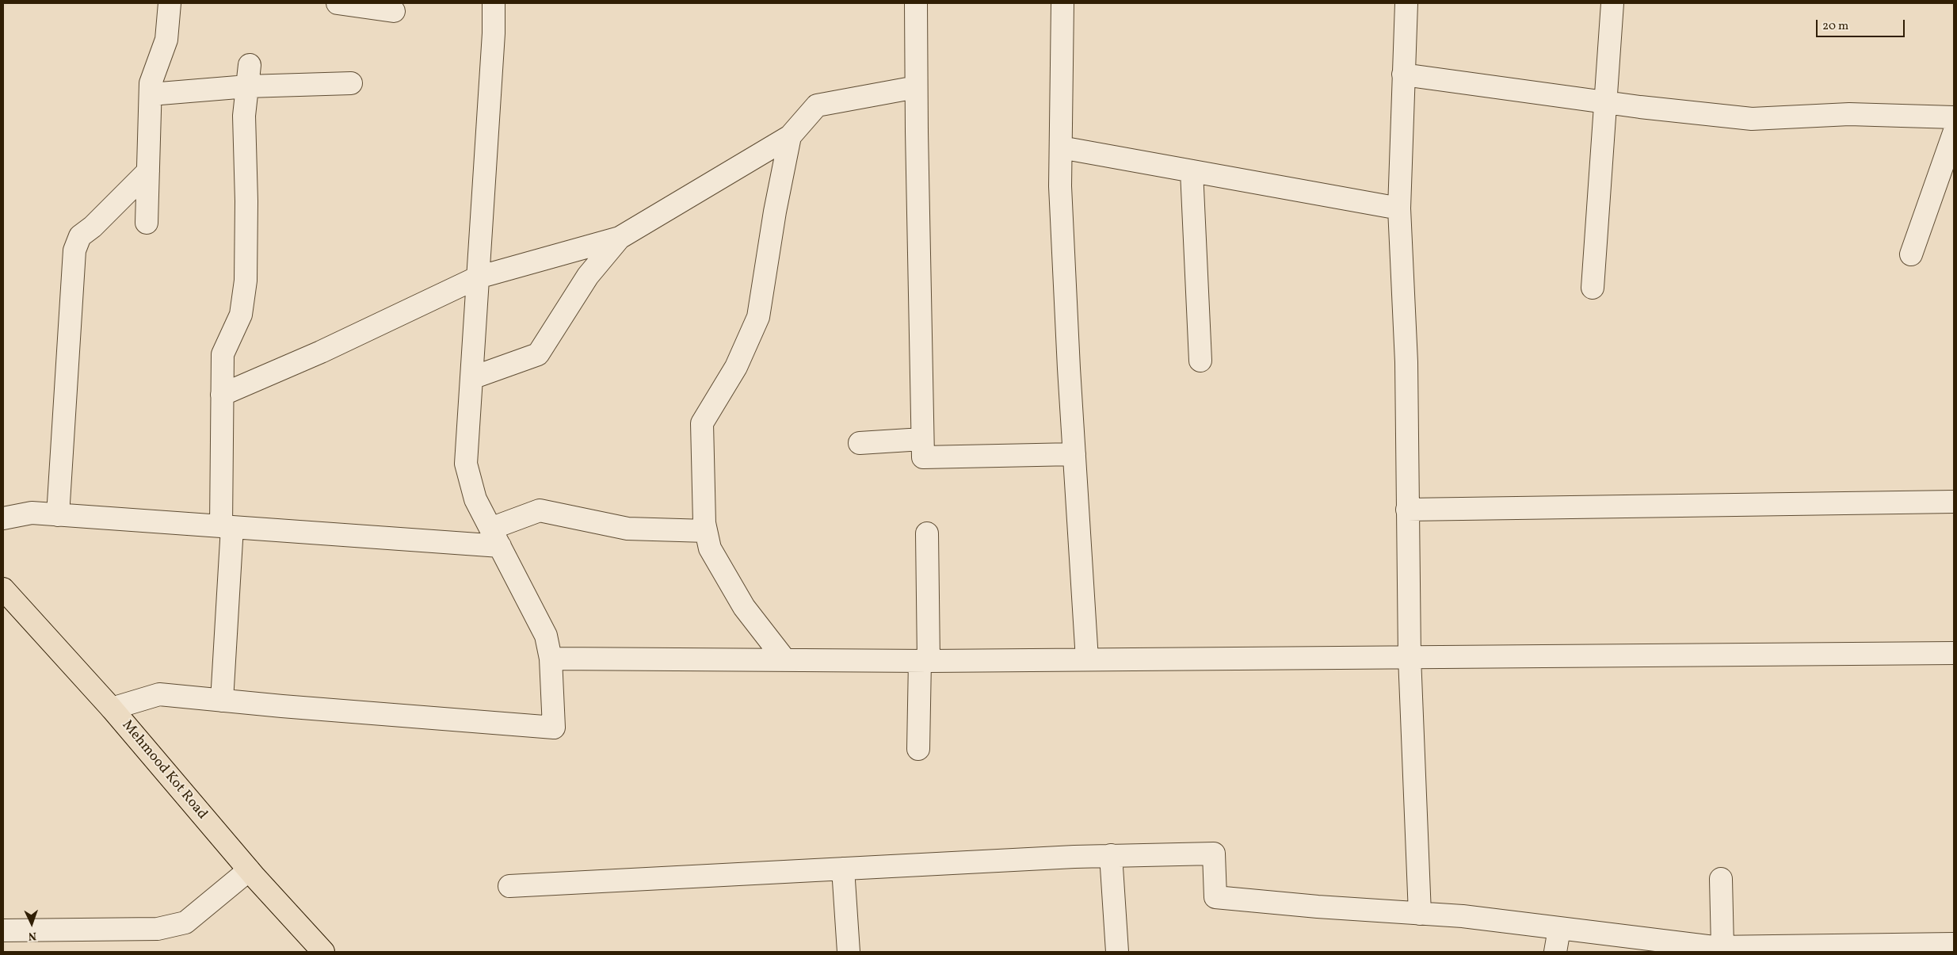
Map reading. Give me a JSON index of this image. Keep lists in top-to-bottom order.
{
  "streets": {
    "main road": ["Mehmood Kot Road"]
  },
  "scale_bar": "20 m",
  "north": "bottom"
}
